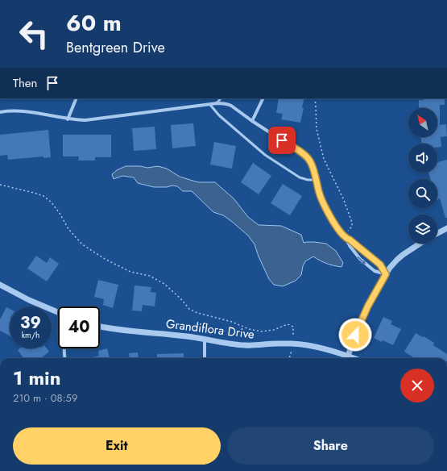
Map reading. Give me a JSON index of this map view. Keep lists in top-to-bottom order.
{
  "streets": {
    "street": ["Grandiflora Drive"]
  },
  "north": "top left",
  "page": {
    "turn": ["60 m", "Bentgreen Drive"],
    "then": "Then",
    "speed": "39 km/h",
    "limit": "40",
    "heading": ["1 min", "210 m · 08:59"],
    "buttons": ["Exit", "Share"]
  }
}
